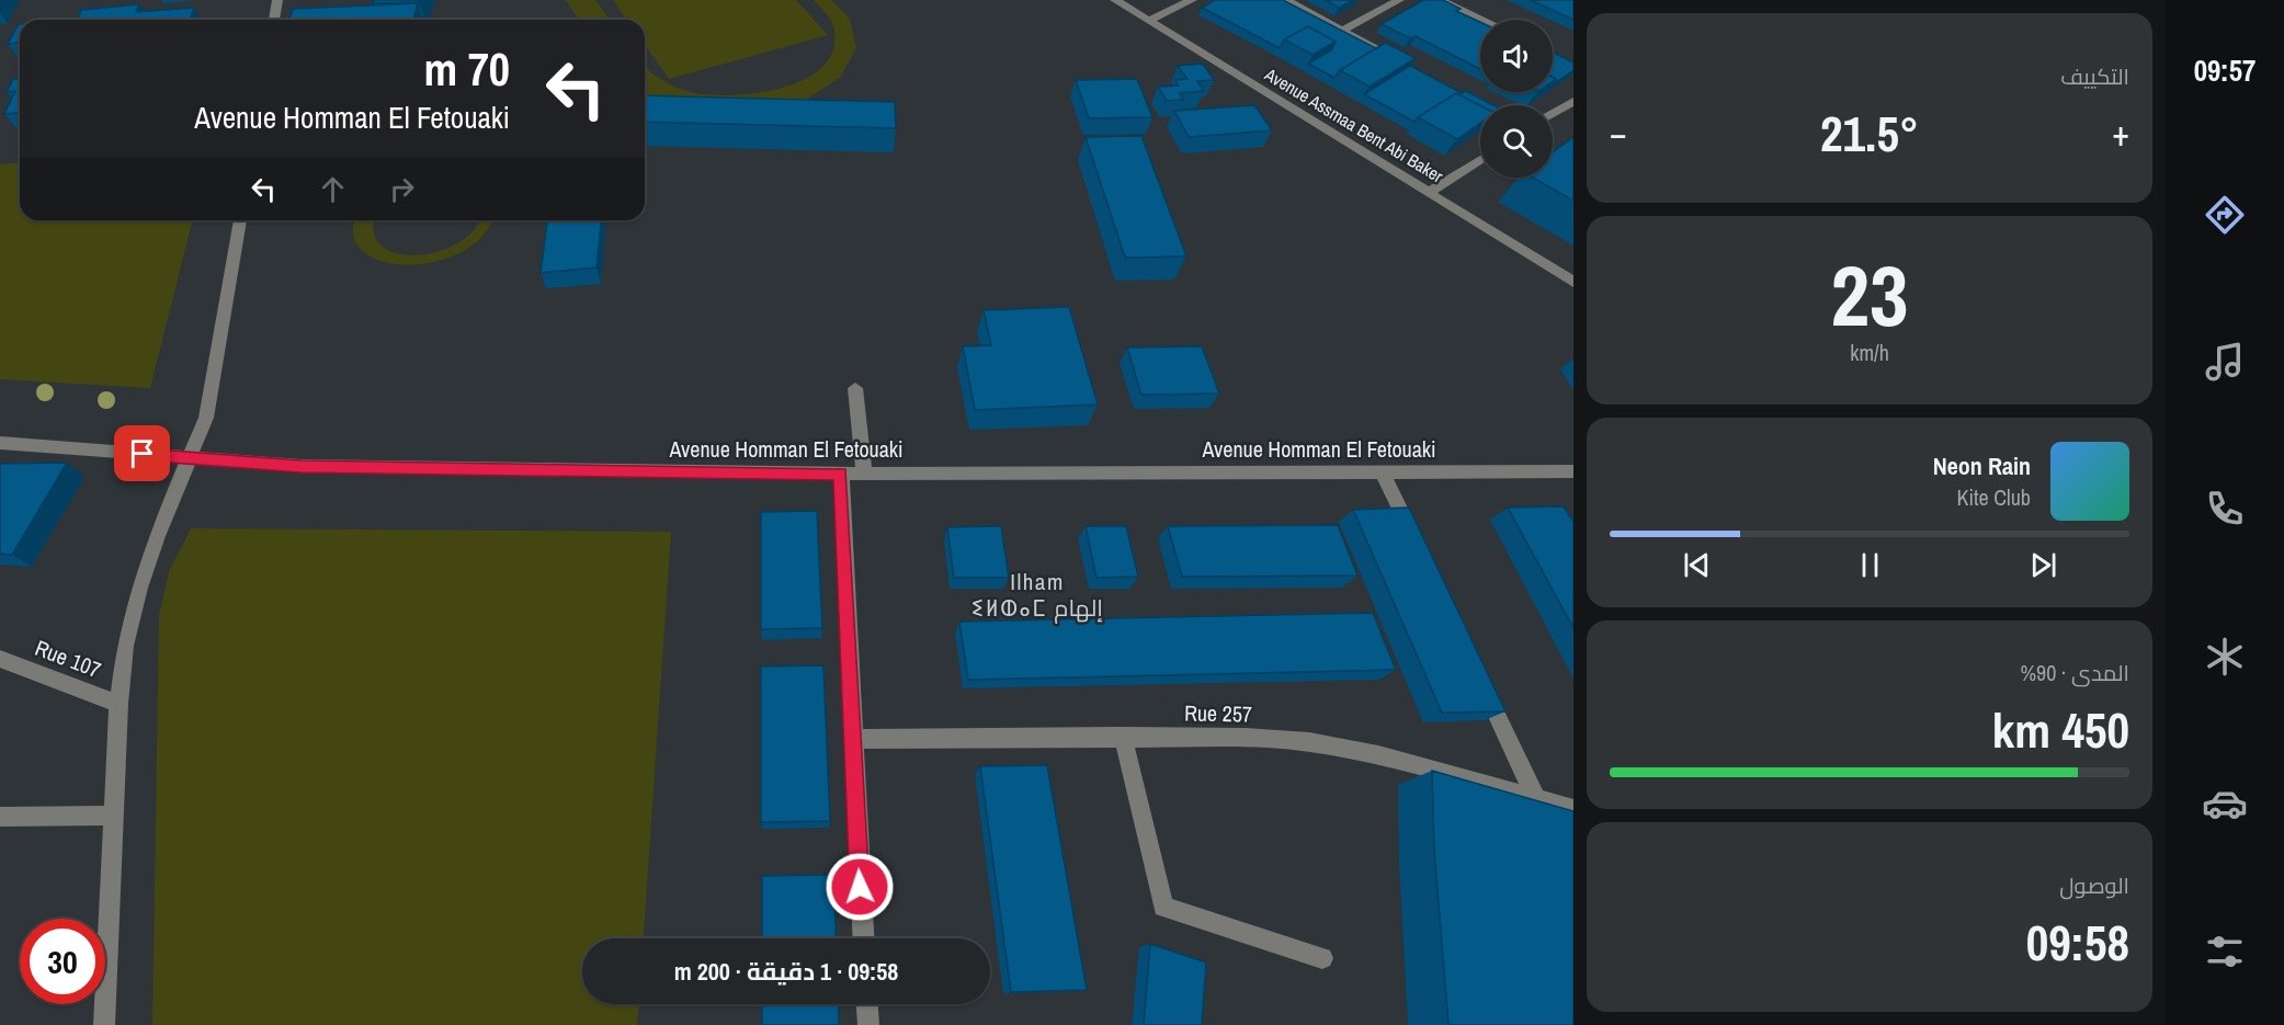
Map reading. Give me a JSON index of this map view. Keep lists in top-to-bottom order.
{
  "streets": {
    "street": [
      "Avenue Assmaa Bent Abi Baker",
      "Avenue Homman El Fetouaki",
      "Rue 107",
      "Rue 257"
    ]
  },
  "districts": ["Ilham ⵉⵍⵀⴰⵎ إلهام"],
  "page": {
    "tabs": "09:57",
    "tile": [
      "التكييف",
      ["23", "km/h"],
      ["المدى · 90%", "450 km"],
      ["الوصول", "09:58"]
    ],
    "turn": ["70 m", "Avenue Homman El Fetouaki"],
    "heat": ["−", "21.5°", "+"],
    "song": ["Neon Rain", "Kite Club"],
    "limit": "30",
    "trip": "09:58 · 1 دقيقة · 200 m"
  }
}
